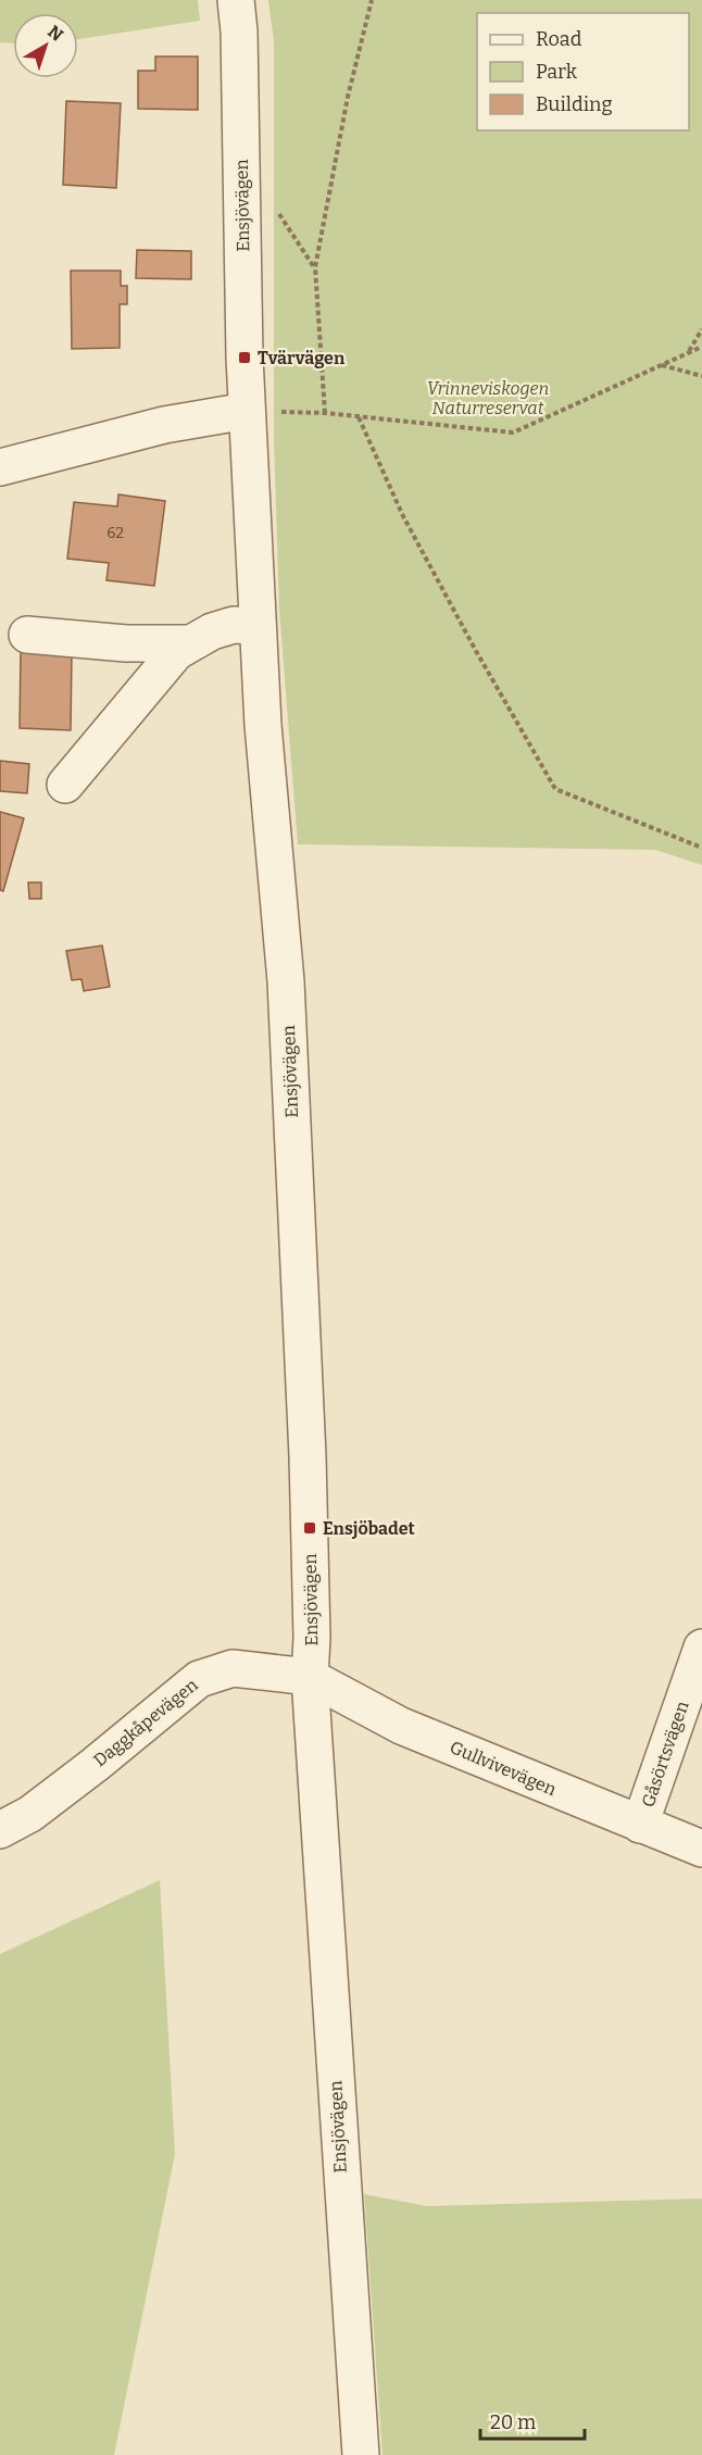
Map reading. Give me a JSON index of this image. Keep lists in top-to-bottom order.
{
  "streets": {
    "street": [
      "Ensjövägen",
      "Daggkåpevägen",
      "Gåsörtsvägen",
      "Gullvivevägen"
    ]
  },
  "crossings": [
    ["Ensjövägen", "Daggkåpevägen"],
    ["Ensjövägen", "Gullvivevägen"],
    ["Daggkåpevägen", "Gullvivevägen"],
    ["Gåsörtsvägen", "Gullvivevägen"]
  ],
  "parks": ["Vrinneviskogen Naturreservat"],
  "places": {
    "transit": ["Tvärvägen", "Ensjöbadet"]
  },
  "house_numbers": ["62"],
  "legend": ["Road", "Park", "Building"],
  "scale_bar": "20 m",
  "north": "top right"
}
